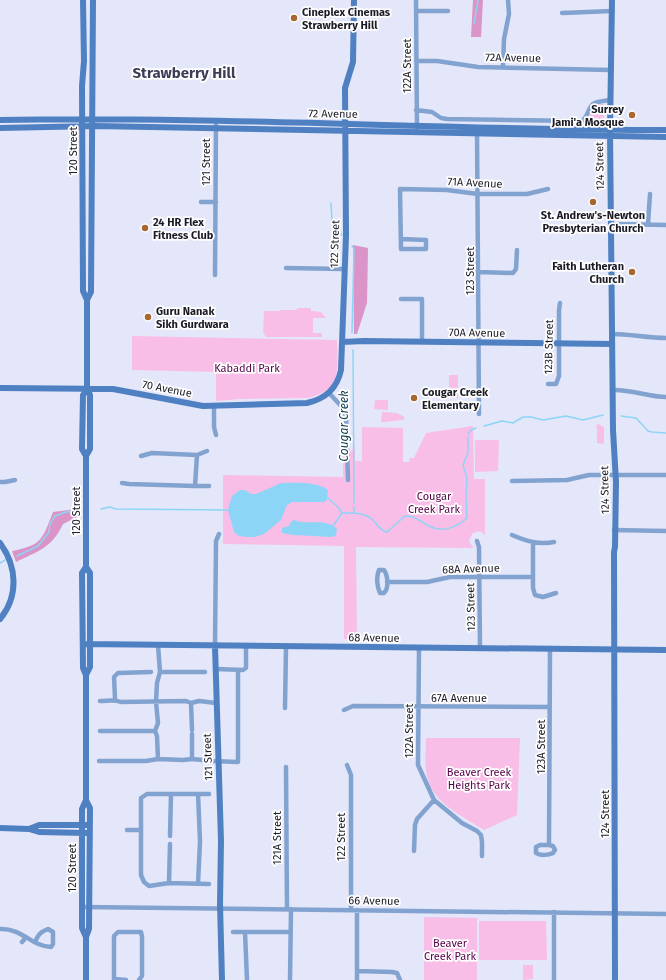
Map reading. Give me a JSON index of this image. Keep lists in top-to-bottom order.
{
  "streets": {
    "street": [
      "72A Avenue",
      "122A Street",
      "72 Avenue",
      "120 Street",
      "121 Street",
      "124 Street",
      "71A Avenue",
      "122 Street",
      "123 Street",
      "70A Avenue",
      "123B Street",
      "70 Avenue",
      "68A Avenue",
      "68 Avenue",
      "67A Avenue",
      "123A Street",
      "121A Street",
      "66 Avenue"
    ]
  },
  "crossings": [
    ["72A Avenue", "122A Street"],
    ["72A Avenue", "124 Street"],
    ["122A Street", "72 Avenue"],
    ["122A Street", "68 Avenue"],
    ["122A Street", "67A Avenue"],
    ["72 Avenue", "120 Street"],
    ["72 Avenue", "121 Street"],
    ["72 Avenue", "124 Street"],
    ["72 Avenue", "122 Street"],
    ["72 Avenue", "123 Street"],
    ["120 Street", "70 Avenue"],
    ["120 Street", "68 Avenue"],
    ["120 Street", "66 Avenue"],
    ["121 Street", "68 Avenue"],
    ["121 Street", "66 Avenue"],
    ["124 Street", "70A Avenue"],
    ["124 Street", "68 Avenue"],
    ["124 Street", "66 Avenue"],
    ["71A Avenue", "123 Street"],
    ["122 Street", "70A Avenue"],
    ["122 Street", "70 Avenue"],
    ["122 Street", "66 Avenue"],
    ["123 Street", "70A Avenue"],
    ["123 Street", "68A Avenue"],
    ["123 Street", "68 Avenue"],
    ["70A Avenue", "123B Street"],
    ["68 Avenue", "123A Street"],
    ["67A Avenue", "123A Street"],
    ["121A Street", "66 Avenue"]
  ],
  "districts": ["Strawberry Hill"],
  "water": ["Cougar Creek"],
  "parks": [
    "Kabaddi Park",
    "Cougar Creek Park",
    "Beaver Creek Heights Park",
    "Beaver Creek Park"
  ],
  "places": [
    "Cineplex Cinemas Strawberry Hill",
    "Surrey Jami'a Mosque",
    "St. Andrew's-Newton Presbyterian Church",
    "24 HR Flex Fitness Club",
    "Faith Lutheran Church",
    "Guru Nanak Sikh Gurdwara",
    "Cougar Creek Elementary"
  ]
}
